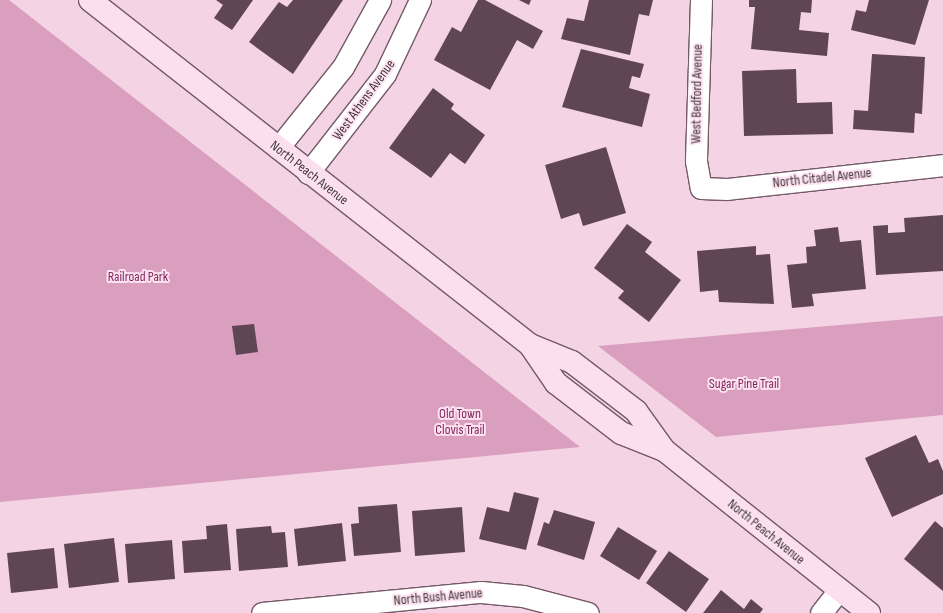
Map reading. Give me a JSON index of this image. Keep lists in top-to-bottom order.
{
  "streets": {
    "street": [
      "West Bedford Avenue",
      "West Athens Avenue",
      "North Peach Avenue",
      "North Citadel Avenue",
      "North Bush Avenue"
    ]
  },
  "crossings": [
    ["West Bedford Avenue", "North Citadel Avenue"],
    ["West Athens Avenue", "North Peach Avenue"]
  ],
  "parks": ["Railroad Park", "Sugar Pine Trail", "Old Town Clovis Trail"]
}
